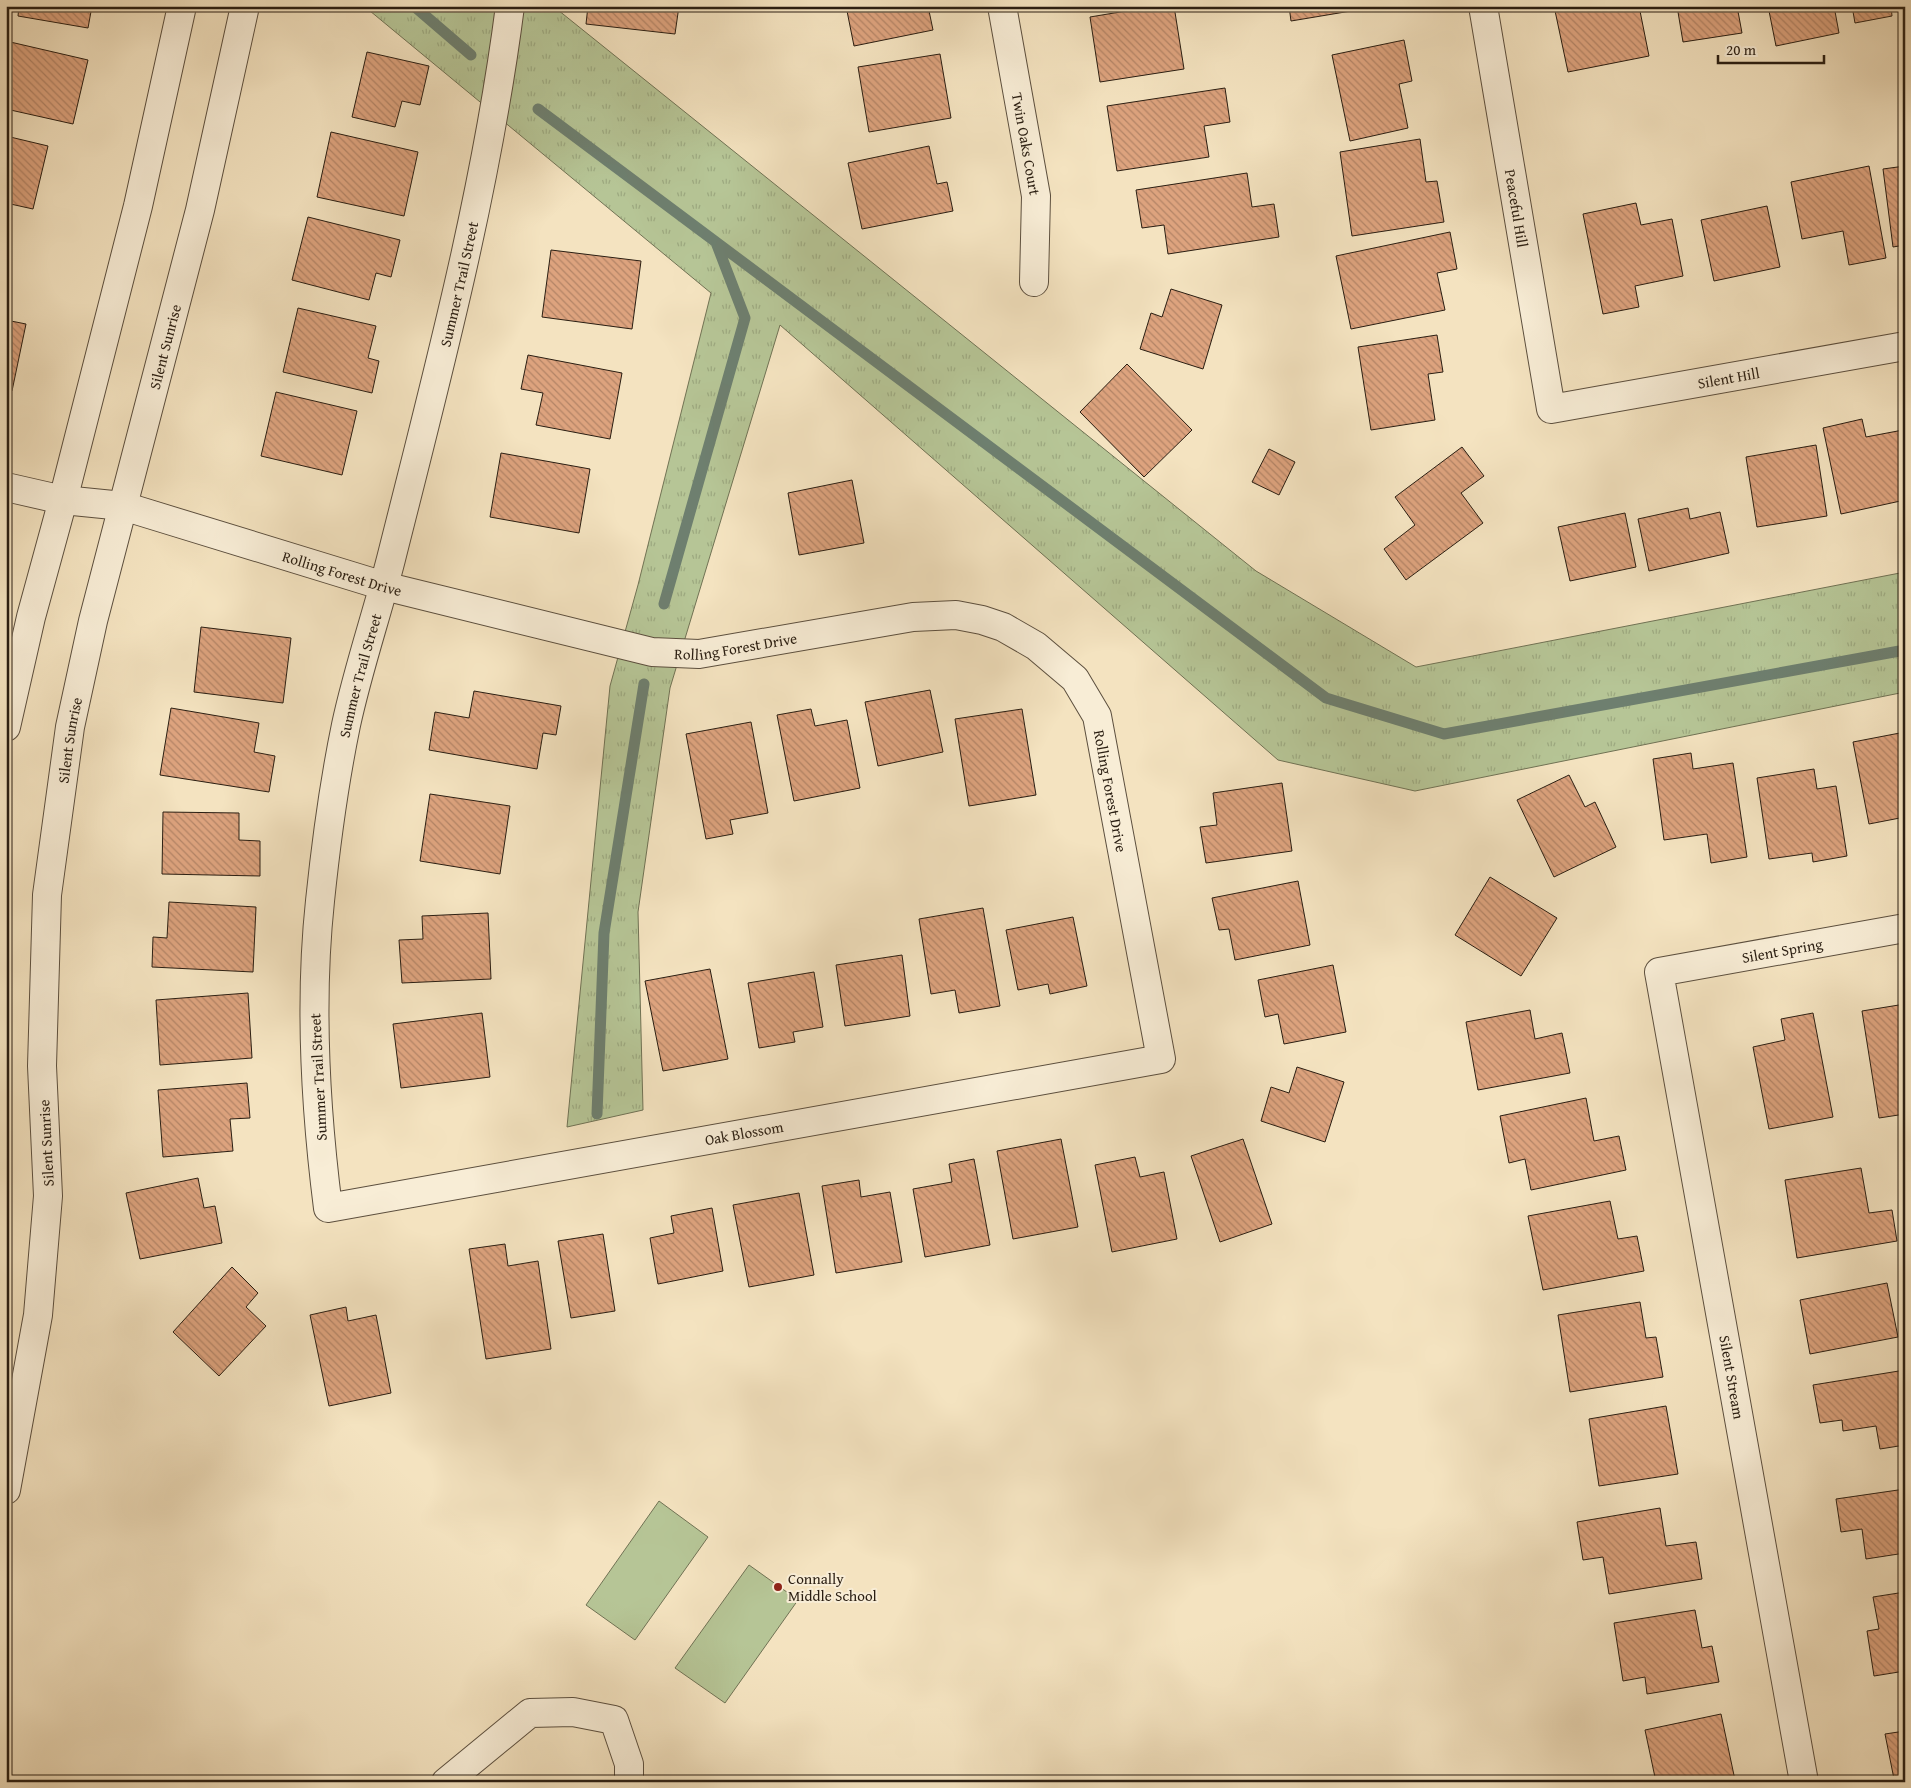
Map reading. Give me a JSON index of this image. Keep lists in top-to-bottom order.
{
  "streets": {
    "street": [
      "Twin Oaks Court",
      "Peaceful Hill",
      "Summer Trail Street",
      "Silent Sunrise",
      "Silent Hill",
      "Rolling Forest Drive",
      "Silent Spring",
      "Oak Blossom",
      "Silent Stream"
    ]
  },
  "crossings": [
    ["Peaceful Hill", "Silent Hill"],
    ["Summer Trail Street", "Rolling Forest Drive"],
    ["Summer Trail Street", "Oak Blossom"],
    ["Silent Sunrise", "Rolling Forest Drive"],
    ["Rolling Forest Drive", "Oak Blossom"],
    ["Silent Spring", "Silent Stream"]
  ],
  "places": ["Connally Middle School"],
  "scale_bar": "20 m"
}
